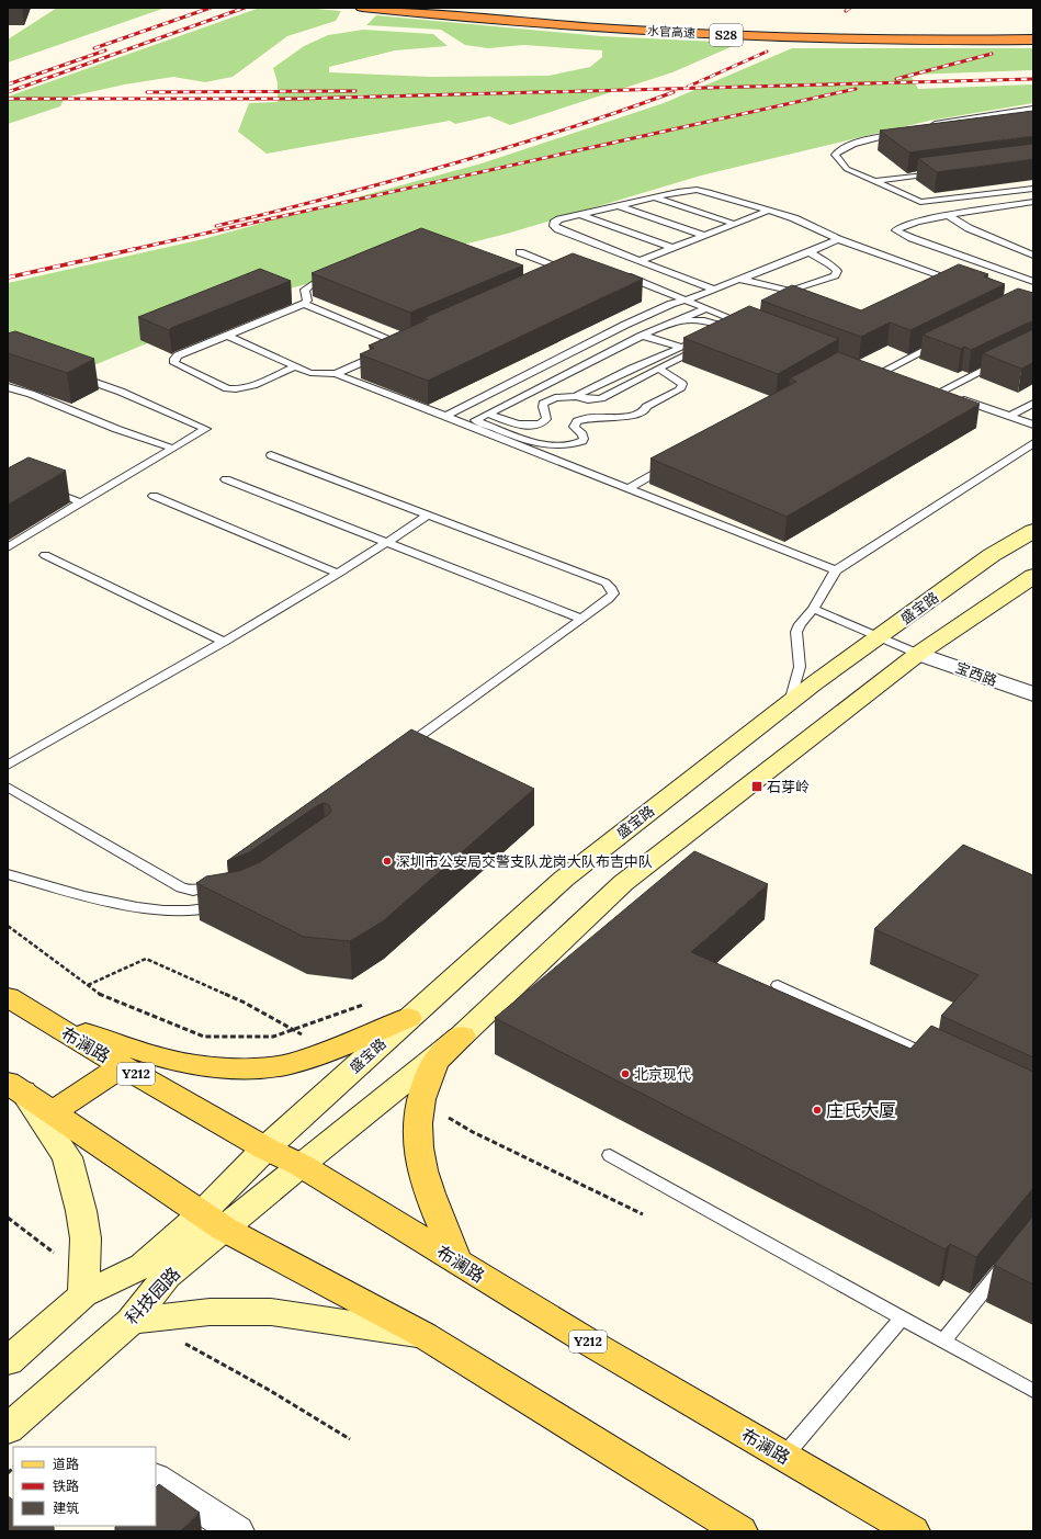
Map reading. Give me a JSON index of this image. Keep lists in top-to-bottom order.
{
  "streets": {
    "highway": ["水官高速", "S28"],
    "main road": [
      "盛宝路",
      "布澜路",
      "Y212",
      "科技园路"
    ],
    "street": ["宝西路"]
  },
  "crossings": [
    ["盛宝路", "布澜路"],
    ["盛宝路", "科技园路"],
    ["布澜路", "科技园路"]
  ],
  "places": {
    "transit": ["石芽岭"],
    "other": ["深圳市公安局交警支队龙岗大队布吉中队", "北京现代", "庄氏大厦"]
  },
  "legend": ["道路", "铁路", "建筑"]
}
